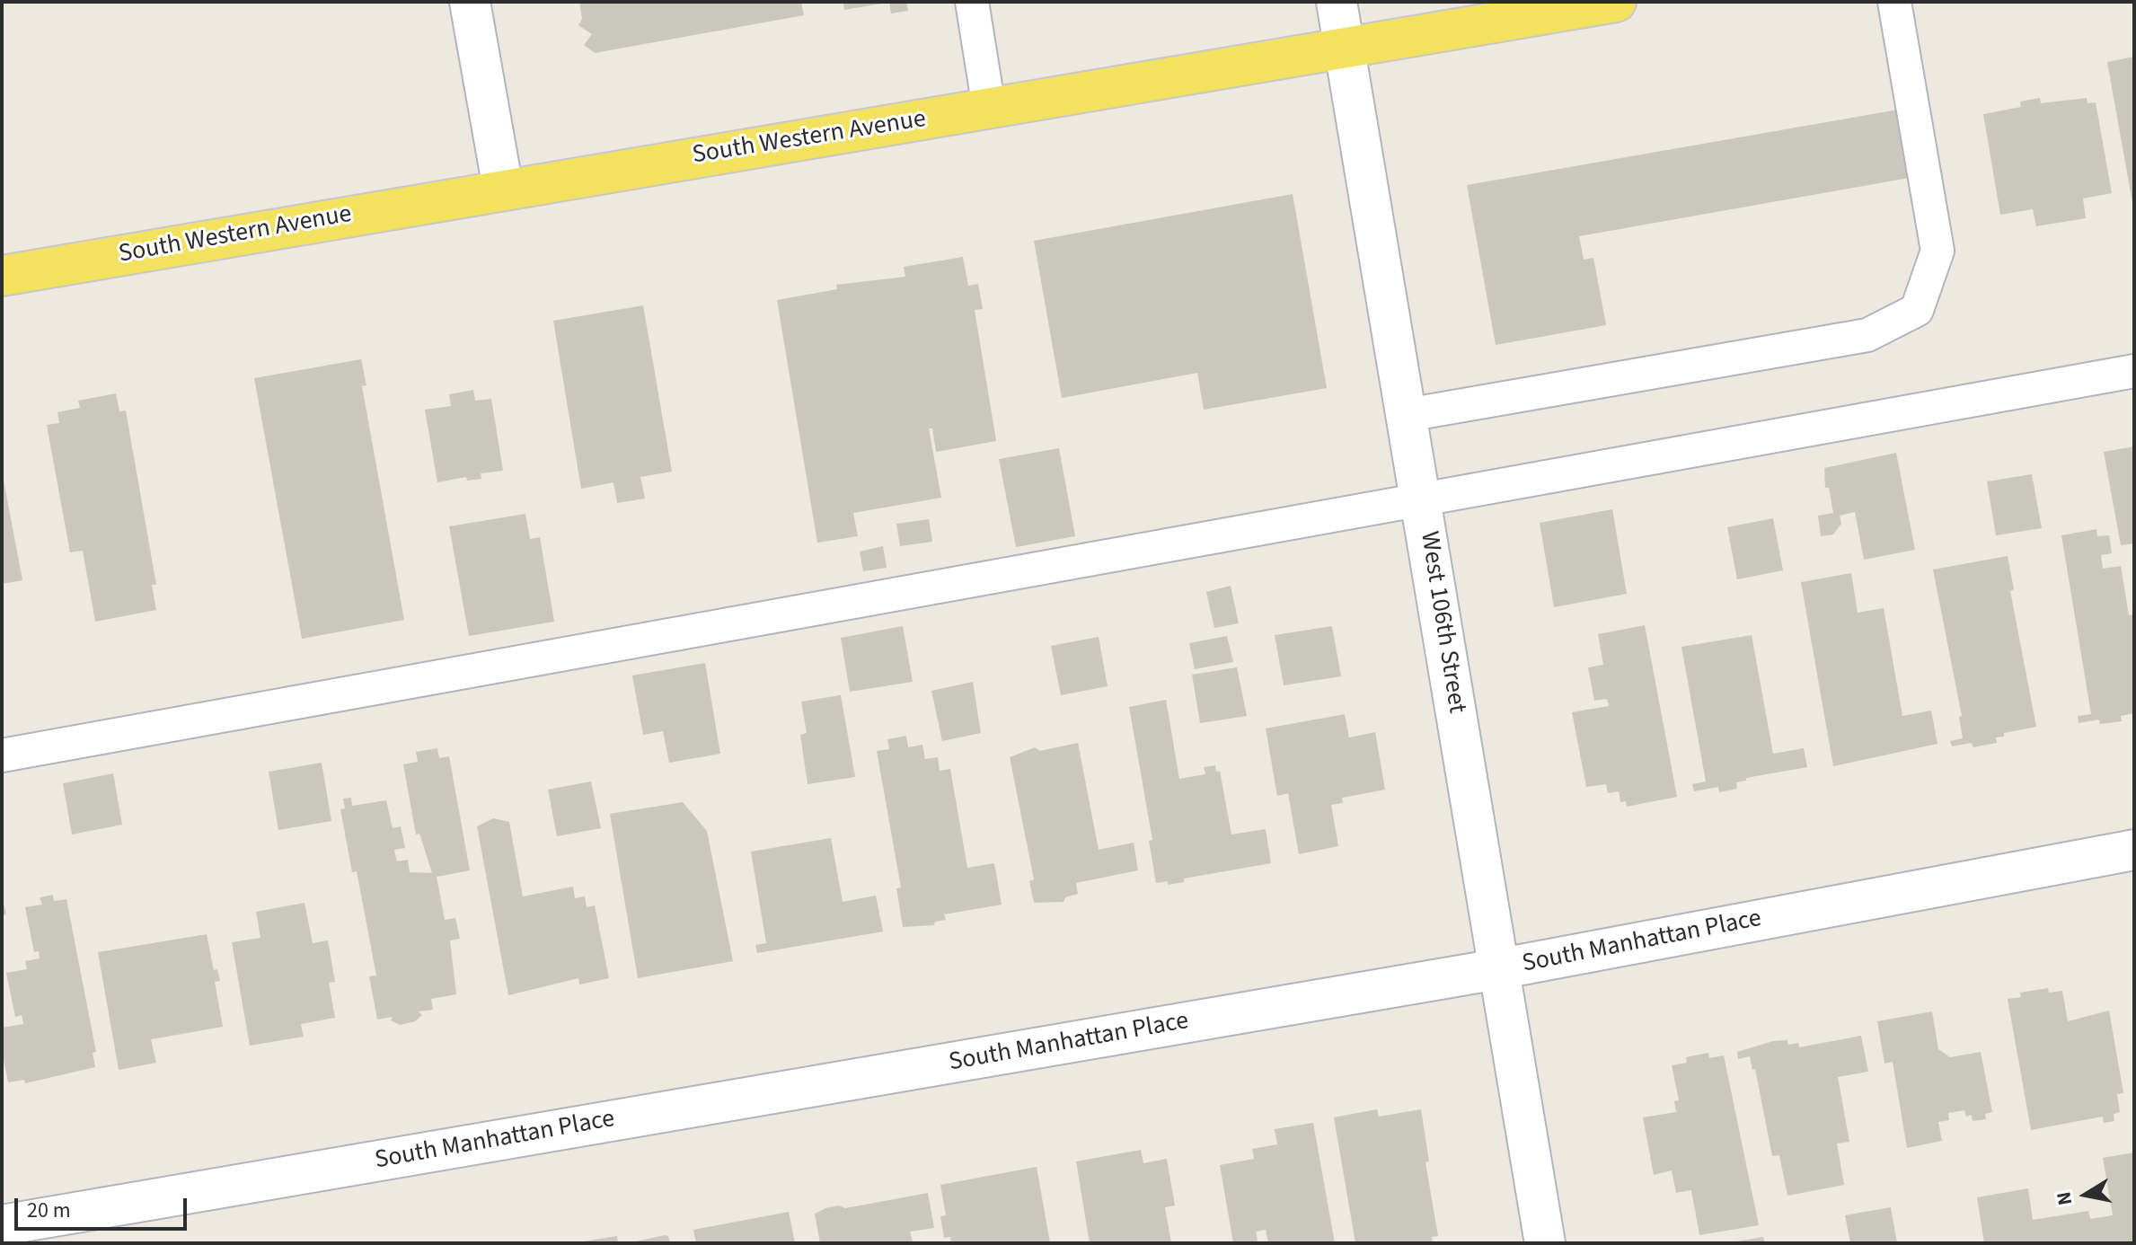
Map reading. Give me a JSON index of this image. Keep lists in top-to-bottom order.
{
  "streets": {
    "main road": ["South Western Avenue"],
    "street": ["West 106th Street", "South Manhattan Place"]
  },
  "crossings": [
    ["South Western Avenue", "West 106th Street"],
    ["West 106th Street", "South Manhattan Place"]
  ],
  "scale_bar": "20 m",
  "north": "left"
}
